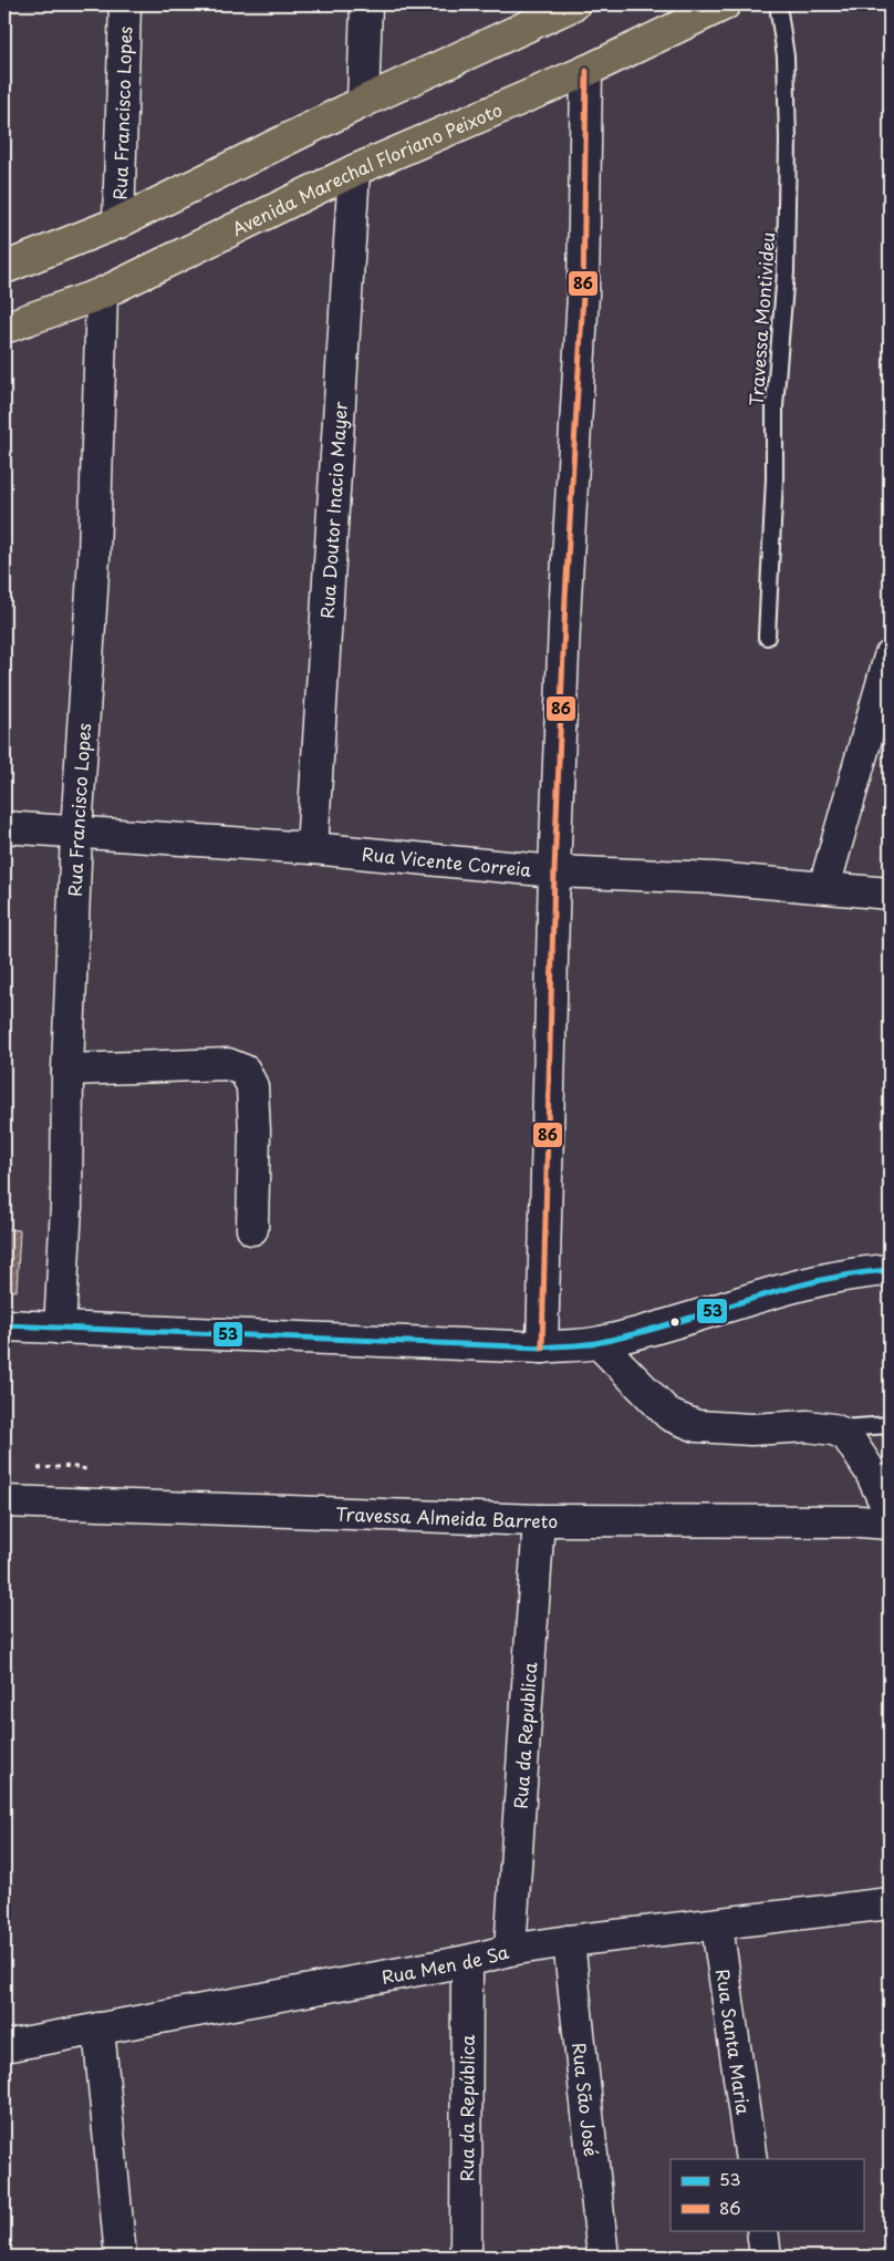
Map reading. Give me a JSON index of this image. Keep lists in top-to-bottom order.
{
  "streets": {
    "main road": ["Avenida Marechal Floriano Peixoto"],
    "street": [
      "Rua Francisco Lopes",
      "Rua Doutor Inacio Mayer",
      "Rua Vicente Correia",
      "Travessa Almeida Barreto",
      "Rua da Republica",
      "Rua Men de Sa",
      "Rua Santa Maria",
      "Rua São José",
      "Rua da República"
    ],
    "lane": ["Travessa Montivideu"]
  },
  "crossings": [
    ["Rua Francisco Lopes", "Avenida Marechal Floriano Peixoto"],
    ["Rua Francisco Lopes", "Rua Vicente Correia"],
    ["Avenida Marechal Floriano Peixoto", "Rua Doutor Inacio Mayer"],
    ["Rua Doutor Inacio Mayer", "Rua Vicente Correia"],
    ["Travessa Almeida Barreto", "Rua da Republica"],
    ["Rua da Republica", "Rua Men de Sa"],
    ["Rua Men de Sa", "Rua Santa Maria"],
    ["Rua Men de Sa", "Rua São José"],
    ["Rua Men de Sa", "Rua da República"]
  ],
  "lines": ["transit line 86", "transit line 53"],
  "legend": ["53", "86"]
}
